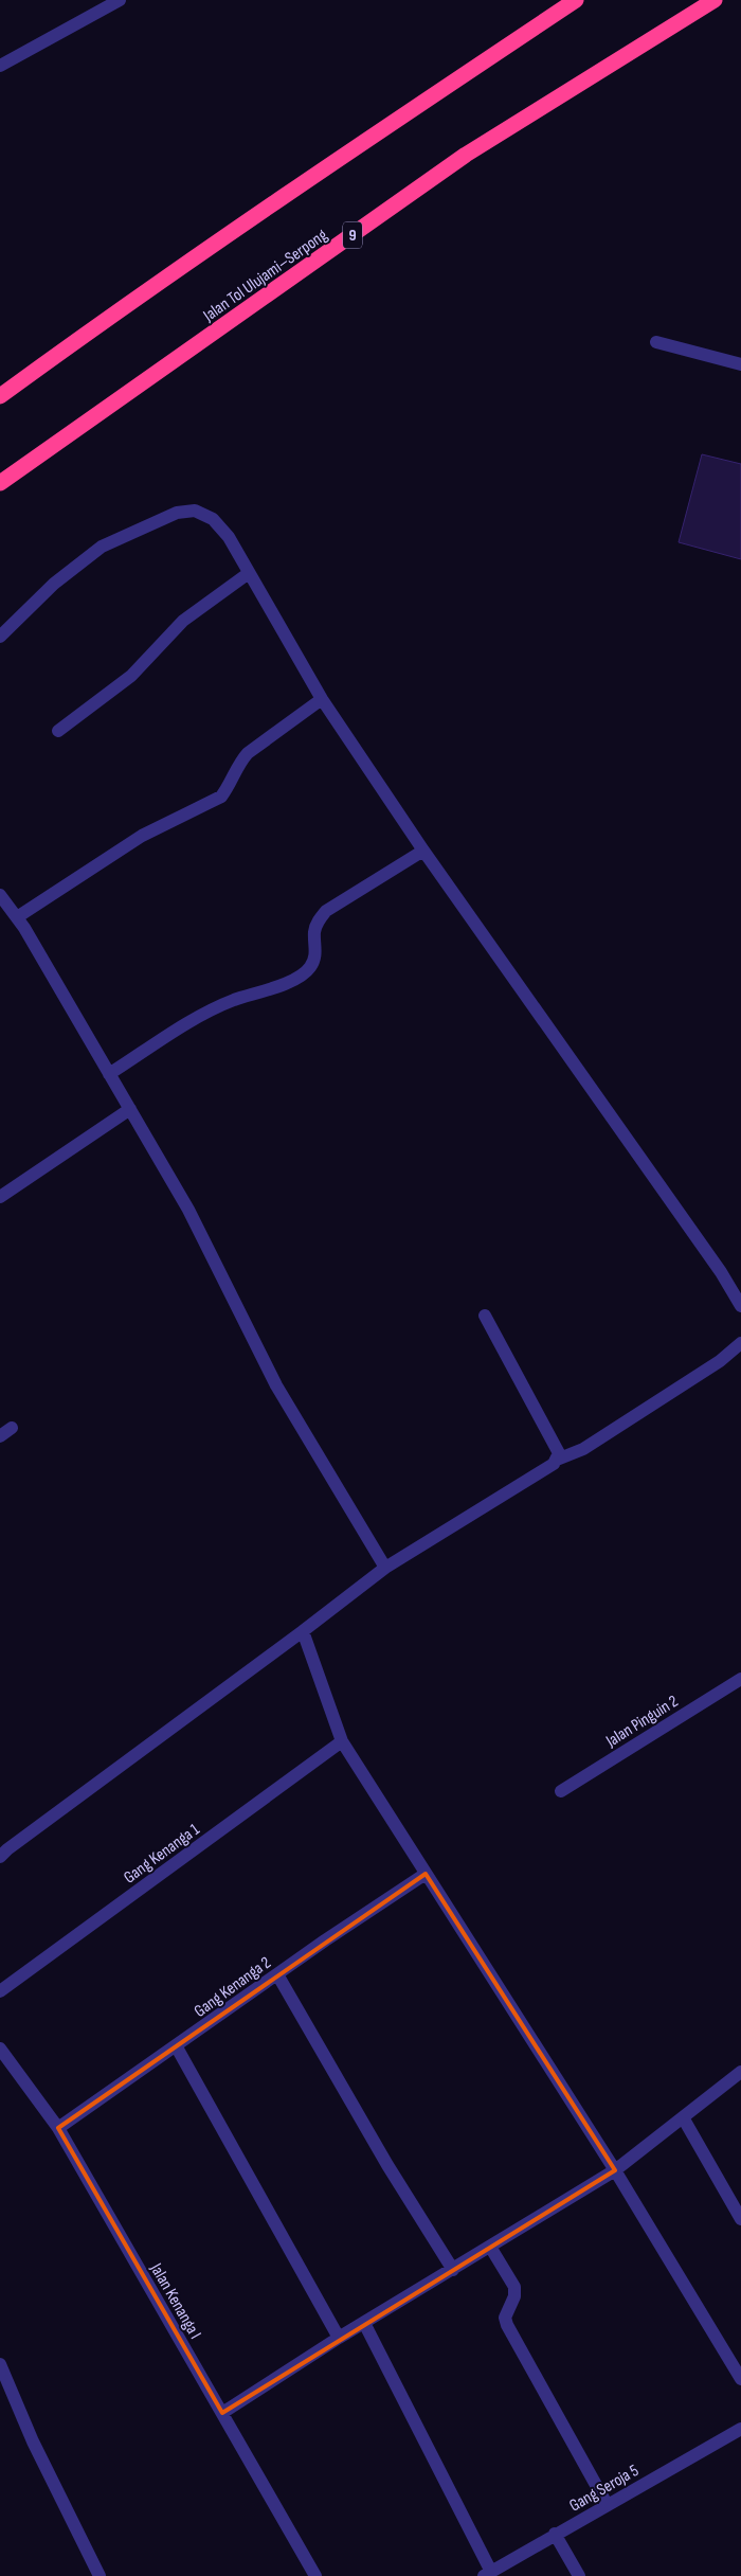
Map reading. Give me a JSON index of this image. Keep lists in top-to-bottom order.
{
  "streets": {
    "highway": ["9", "Jalan Tol Ulujami–Serpong"],
    "street": [
      "Jalan Pinguin 2",
      "Gang Kenanga 1",
      "Gang Kenanga 2",
      "Jalan Kenanga I",
      "Gang Seroja 5"
    ]
  },
  "crossings": [
    ["Gang Kenanga 2", "Jalan Kenanga I"]
  ]
}
